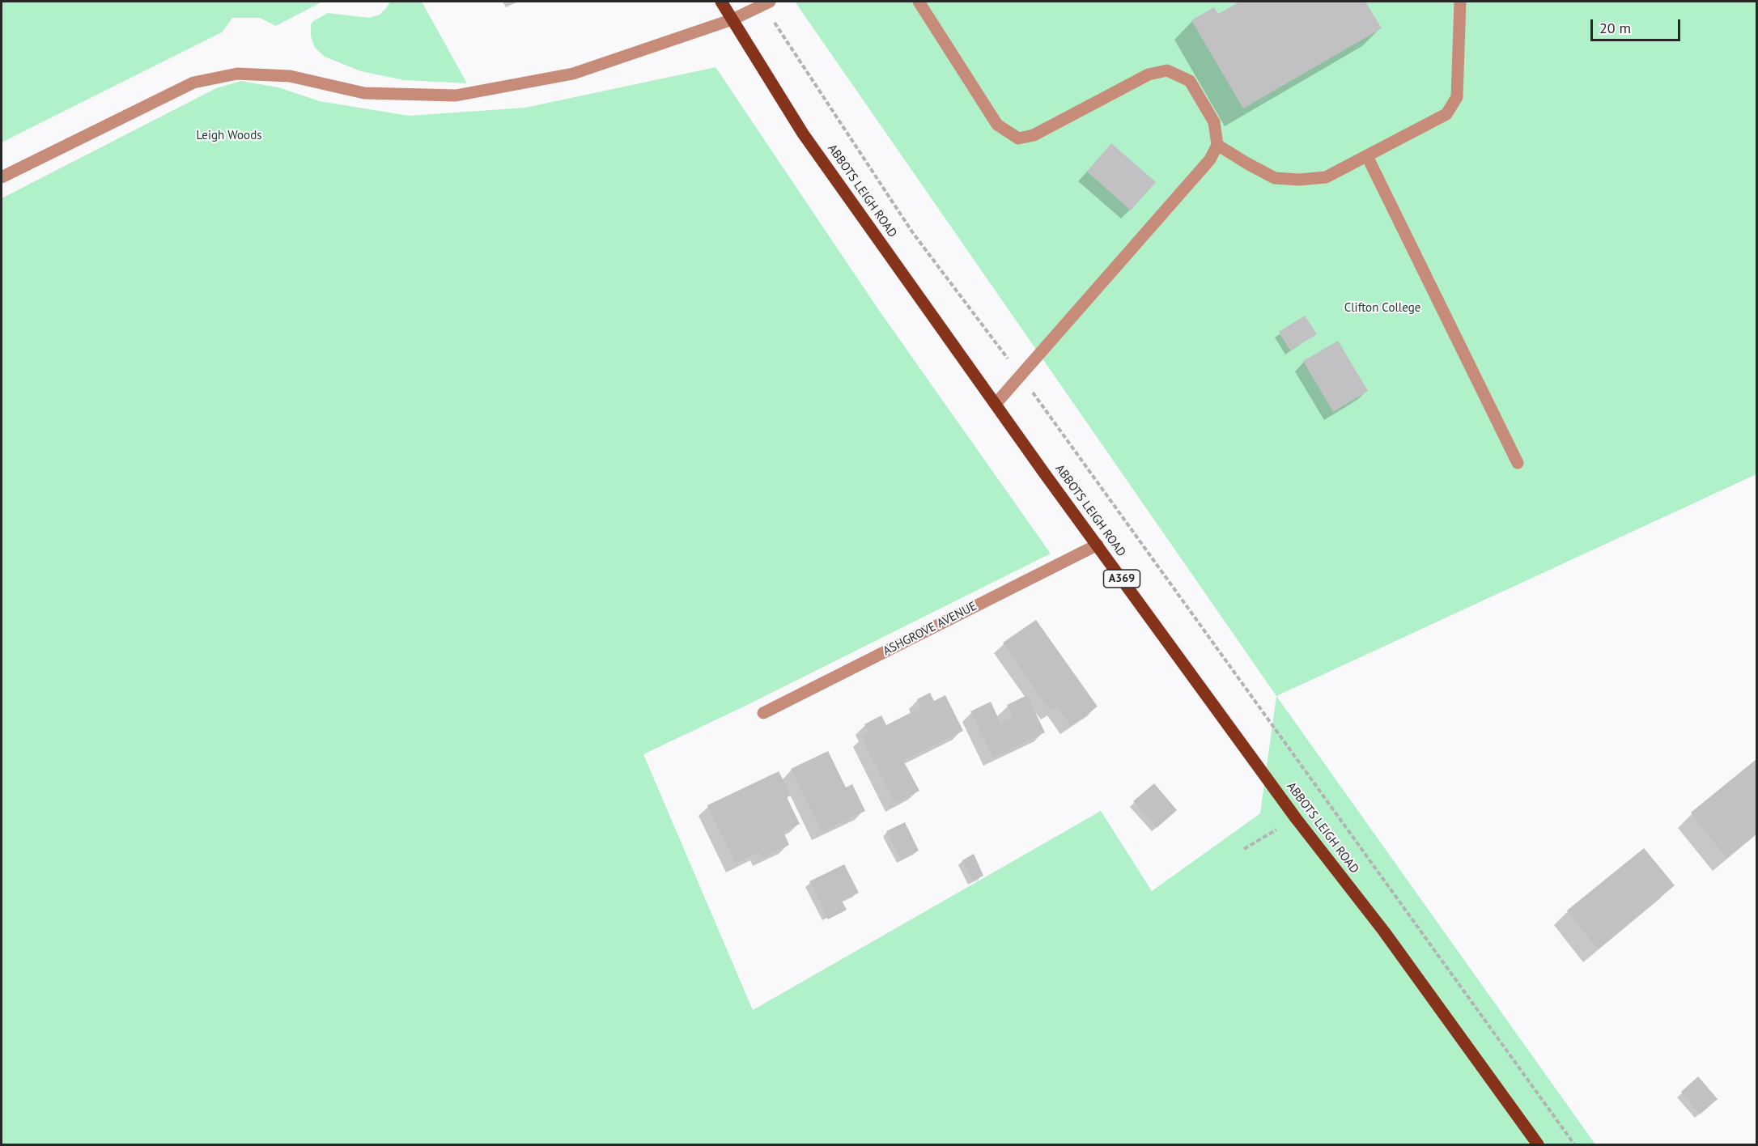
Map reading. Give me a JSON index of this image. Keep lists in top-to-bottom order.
{
  "streets": {
    "main road": ["ABBOTS LEIGH ROAD", "A369"],
    "street": ["ASHGROVE AVENUE"]
  },
  "crossings": [
    ["ABBOTS LEIGH ROAD", "ASHGROVE AVENUE"]
  ],
  "parks": ["Leigh Woods", "Clifton College"],
  "scale_bar": "20 m"
}
